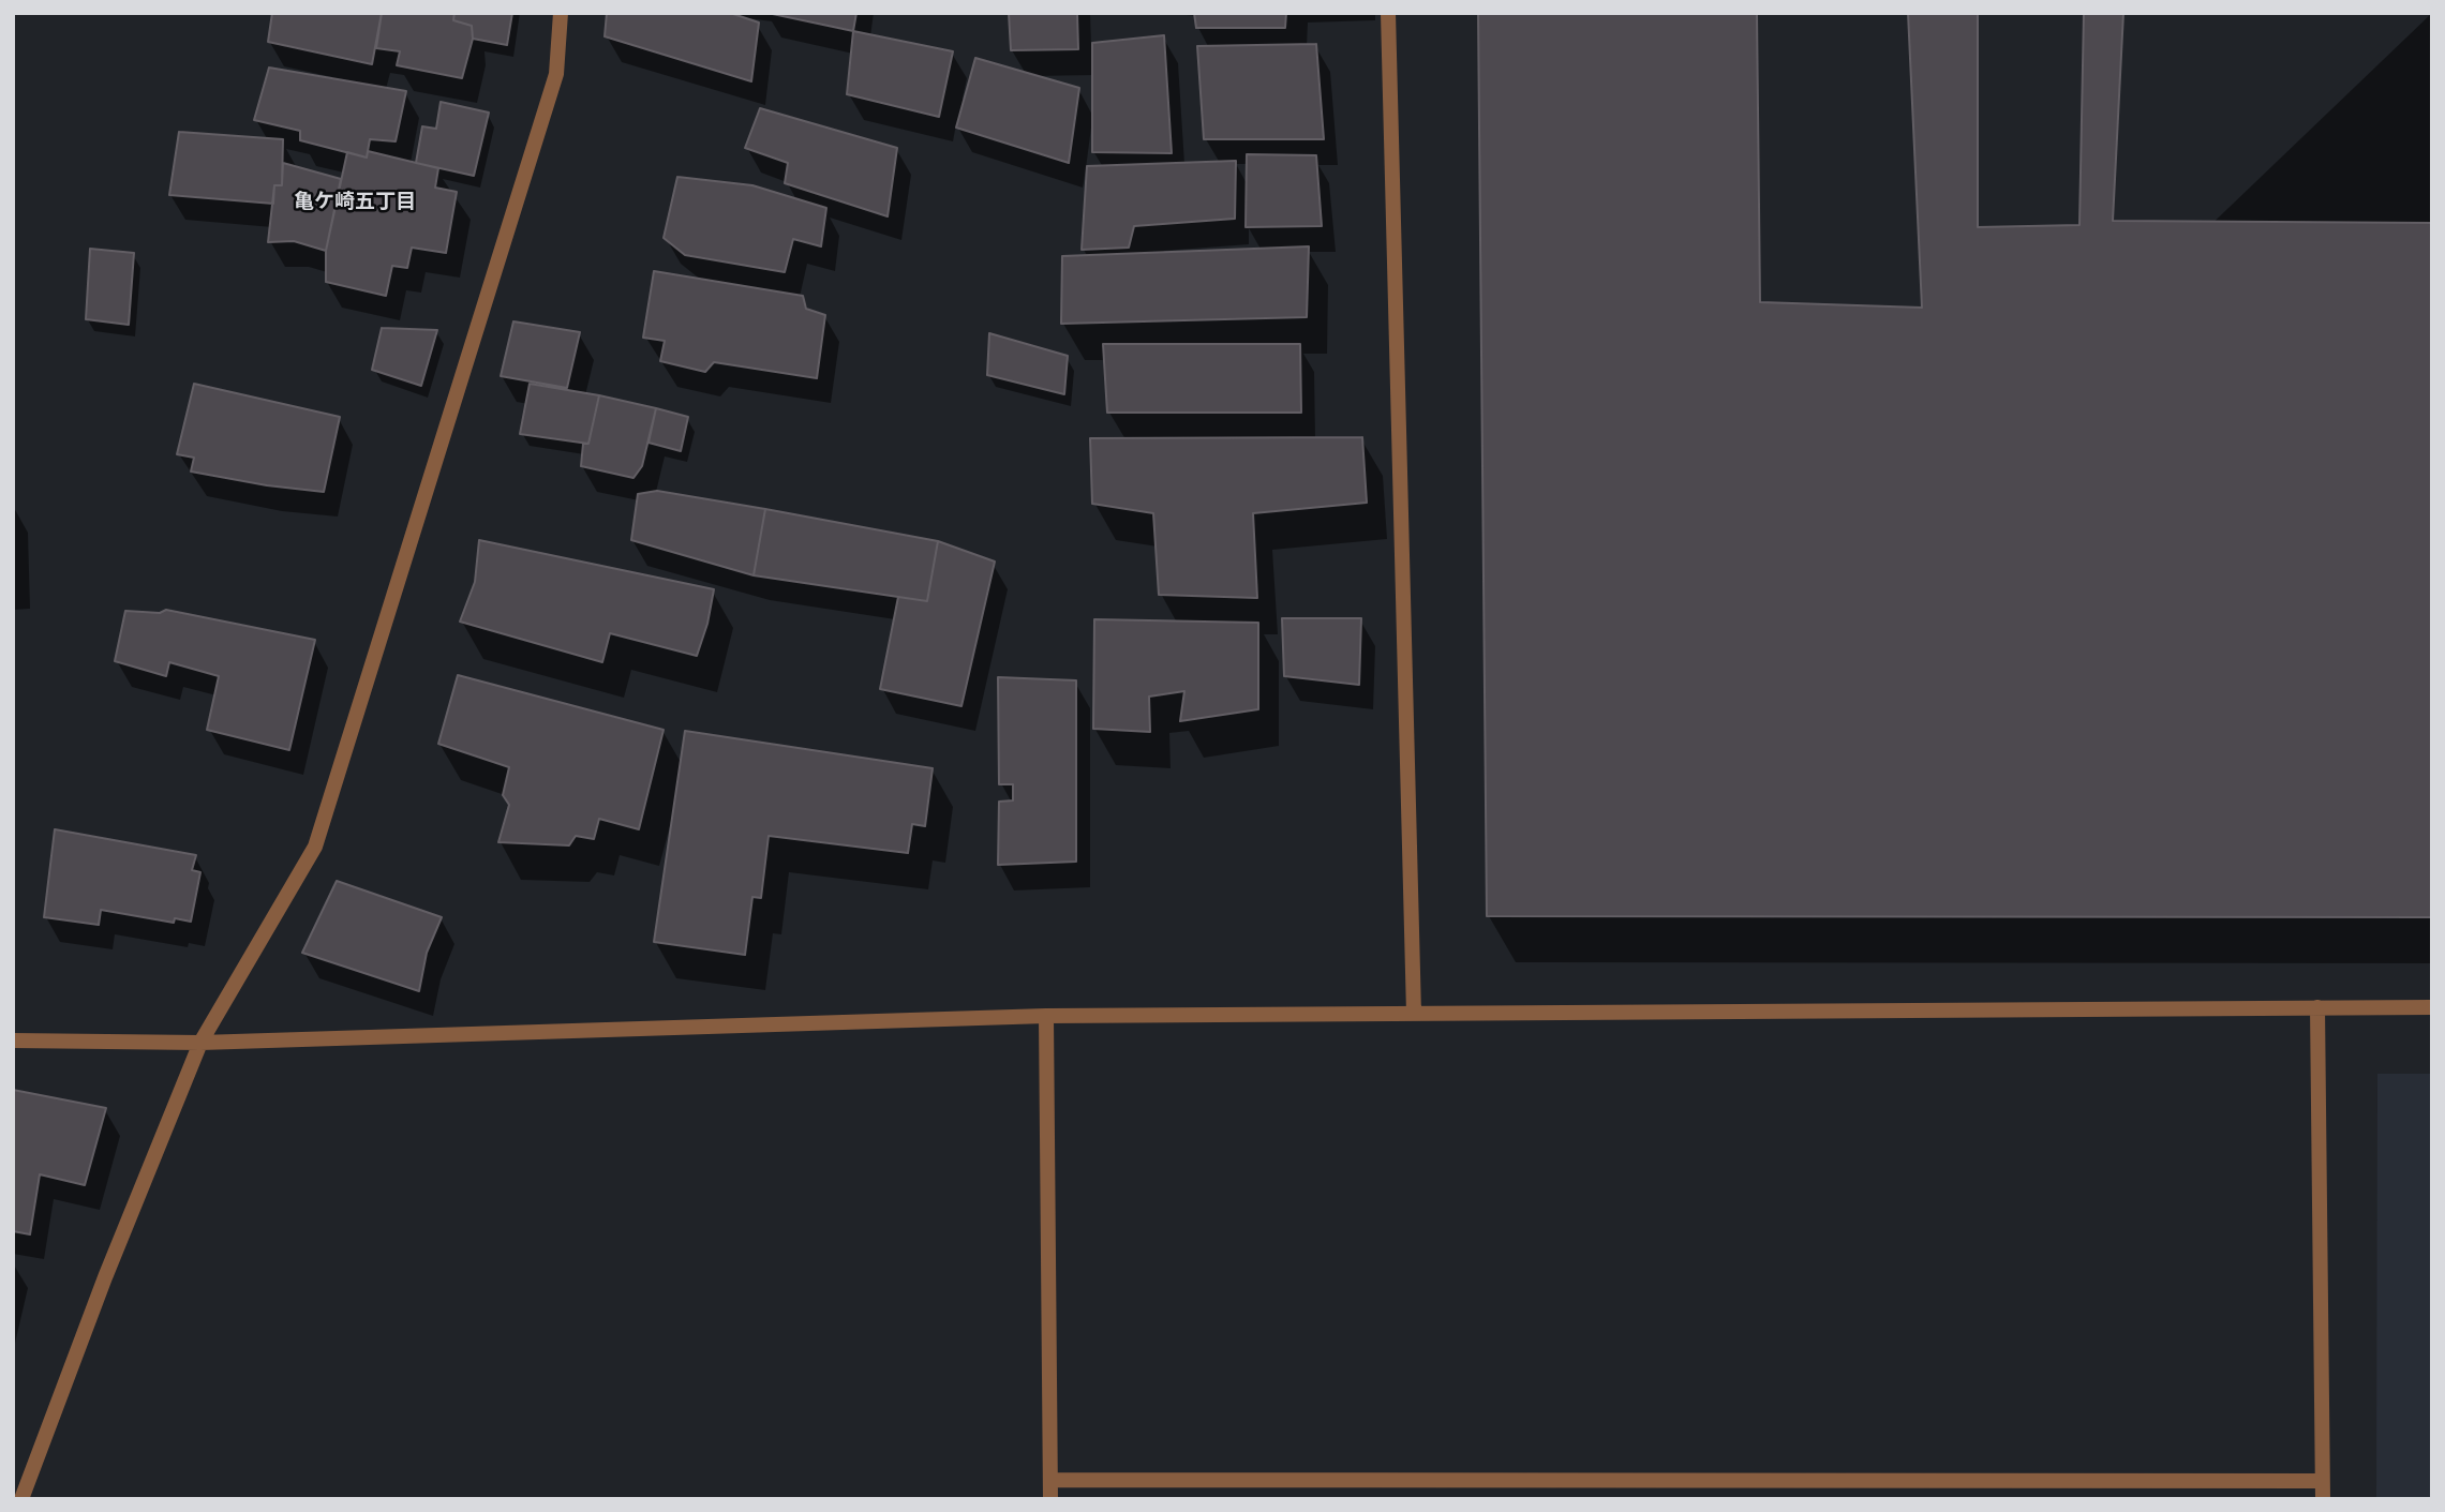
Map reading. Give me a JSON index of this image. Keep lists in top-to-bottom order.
{
  "districts": ["亀ケ崎五丁目"]
}
